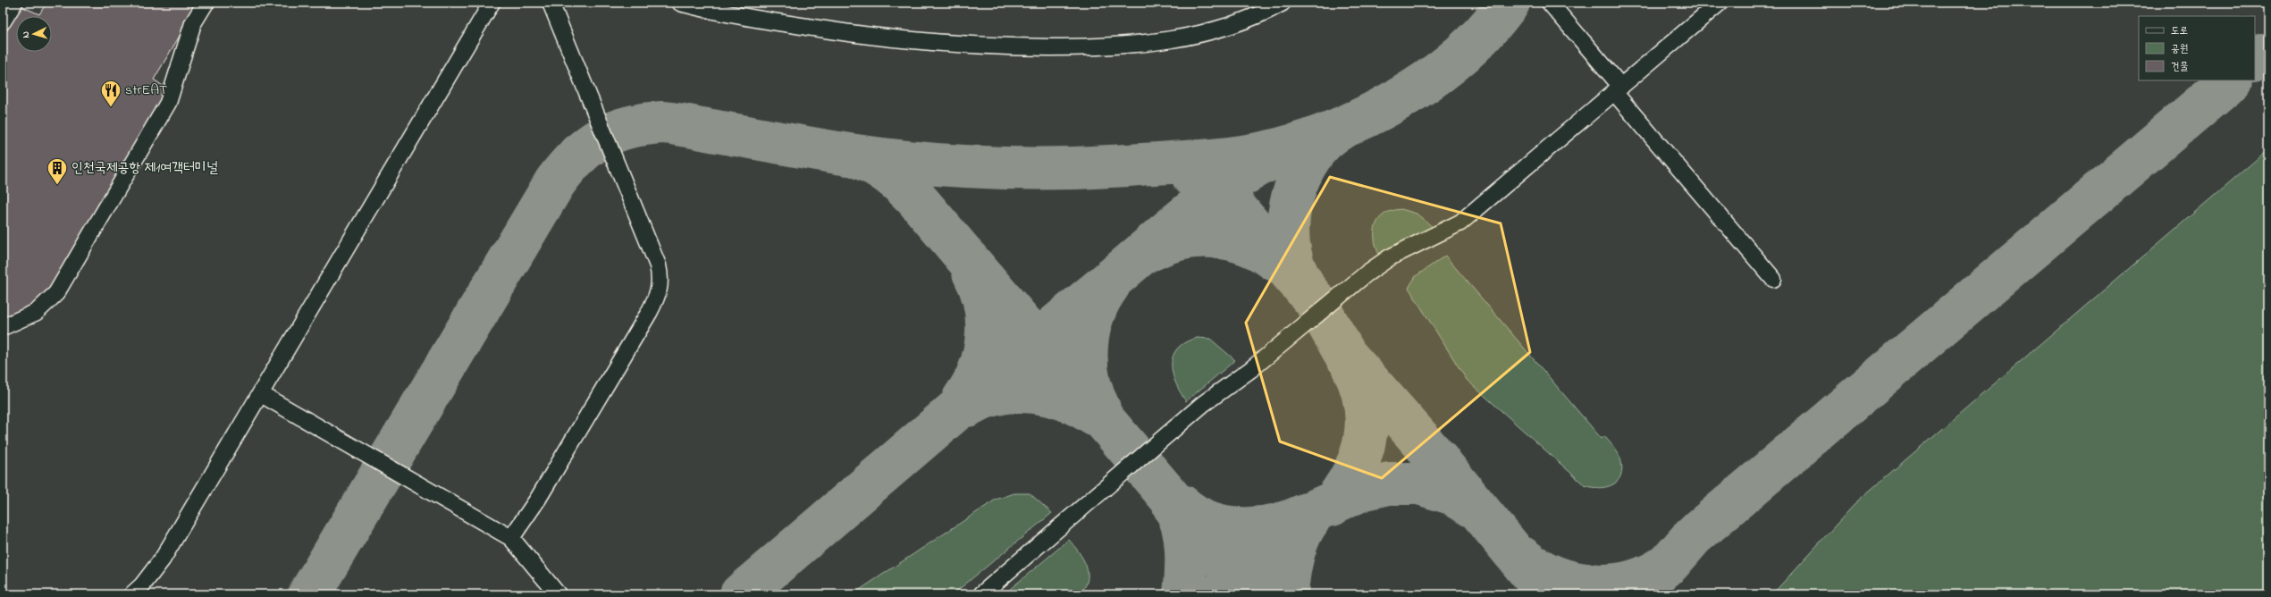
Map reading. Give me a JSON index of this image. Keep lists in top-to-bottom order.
{
  "places": {
    "restaurant": ["strEAT"],
    "building": ["인천국제공항 제1여객터미널"]
  },
  "legend": ["도로", "공원", "건물"],
  "north": "left"
}
